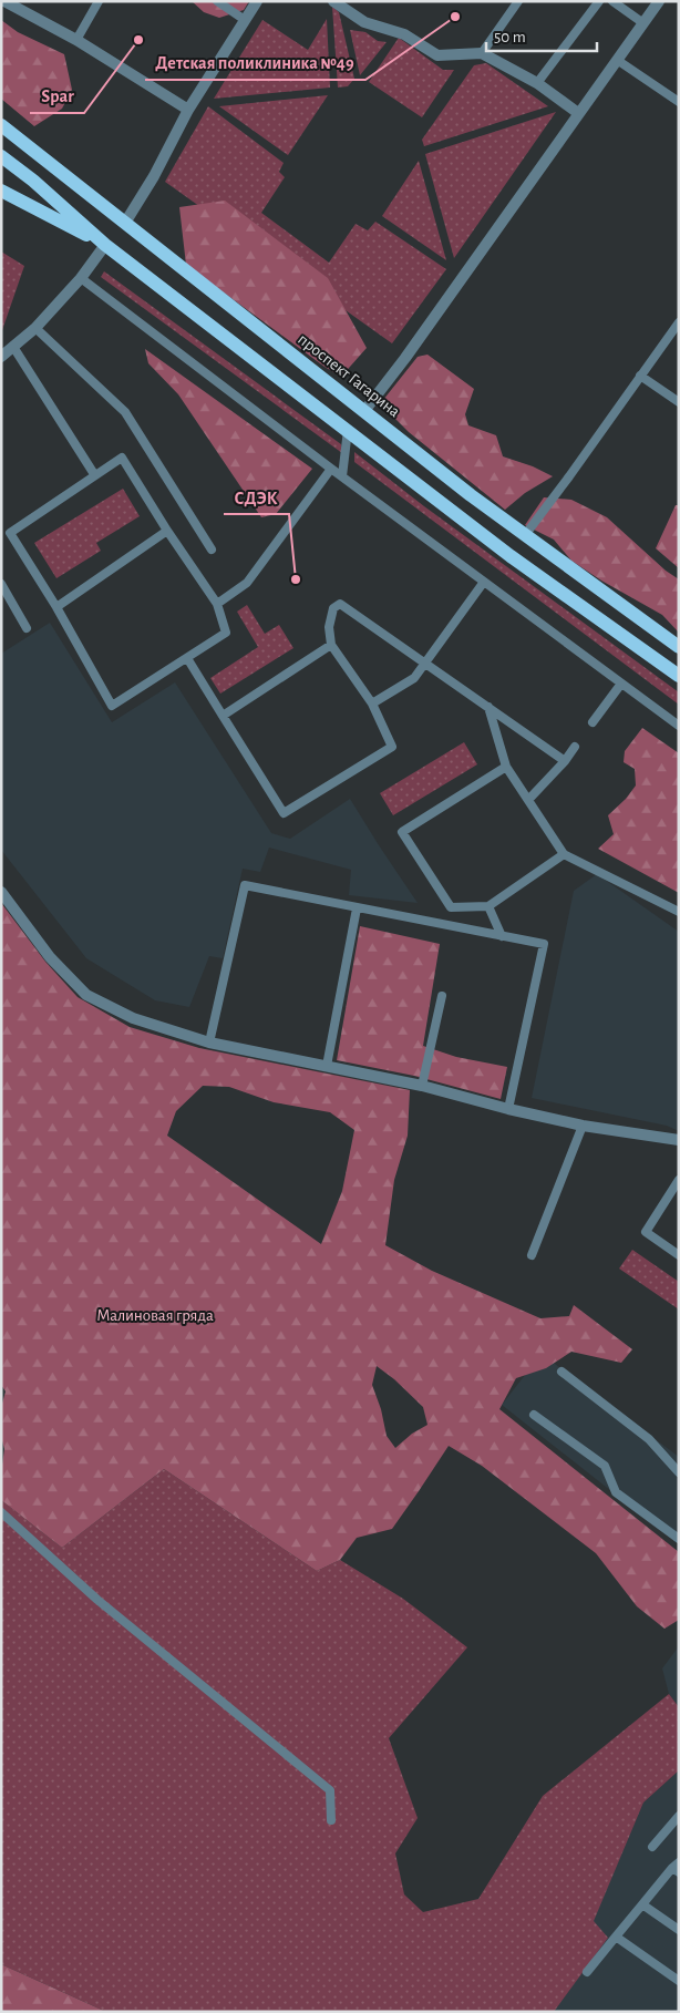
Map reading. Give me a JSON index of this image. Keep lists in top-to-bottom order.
{
  "streets": {
    "main road": ["проспект Гагарина"]
  },
  "parks": ["Малиновая гряда"],
  "places": ["Детская поликлиника №49", "Spar", "СДЭК"],
  "scale_bar": "50 m"
}
